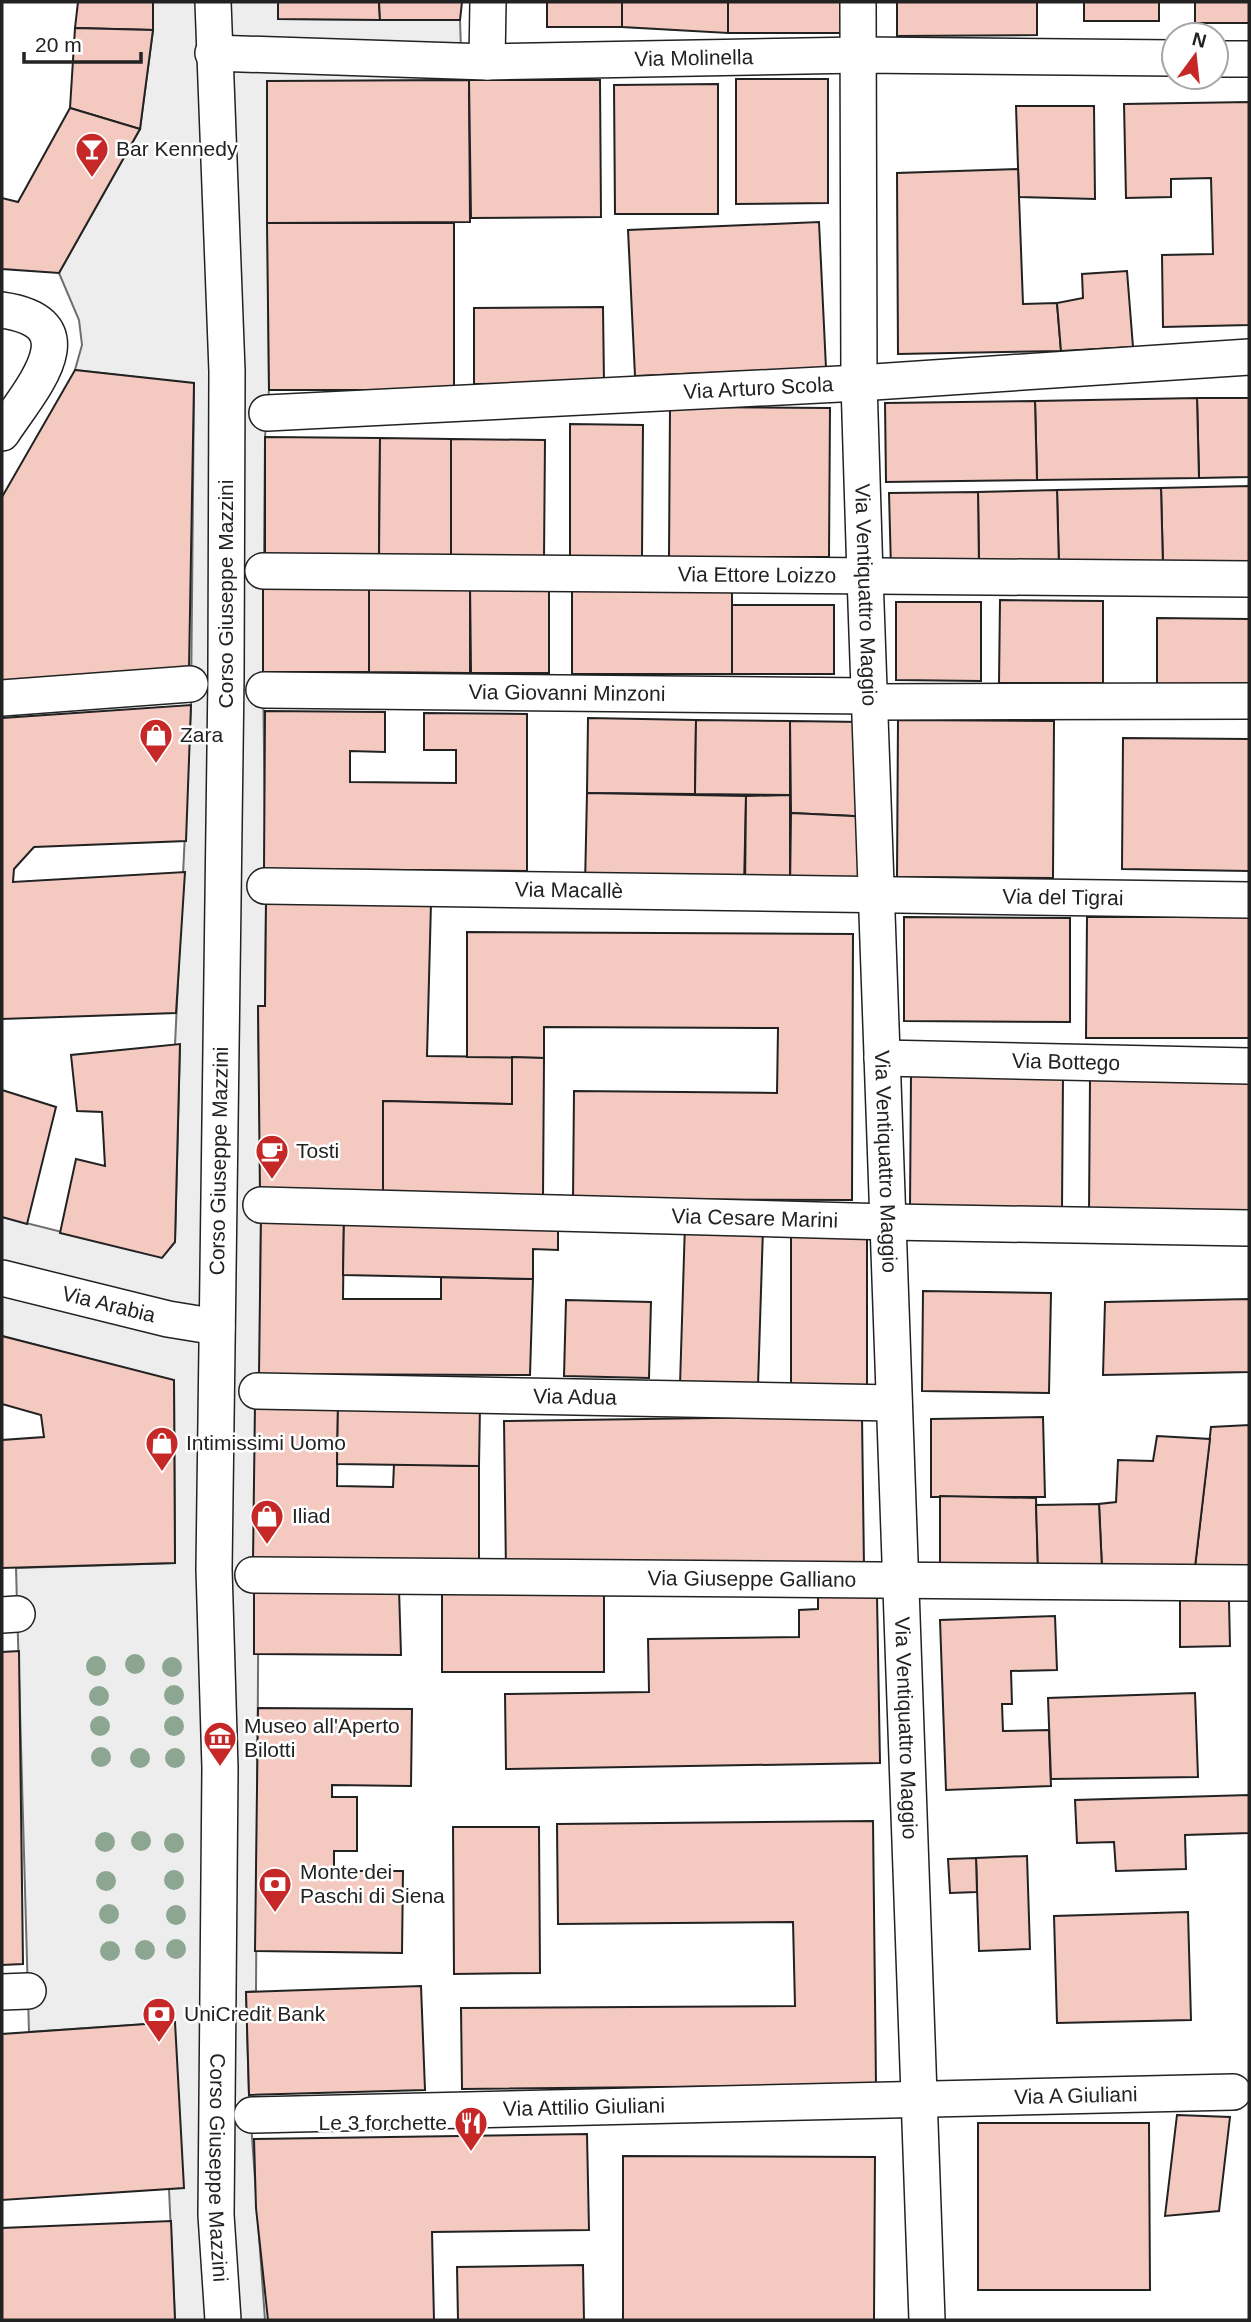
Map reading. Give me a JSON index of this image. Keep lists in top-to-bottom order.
{
  "streets": {
    "street": [
      "Via Molinella",
      "Via Arturo Scola",
      "Via Ettore Loizzo",
      "Corso Giuseppe Mazzini",
      "Via Ventiquattro Maggio",
      "Via Giovanni Minzoni",
      "Via Macallè",
      "Via del Tigrai",
      "Via Bottego",
      "Via Cesare Marini",
      "Via Arabia",
      "Via Adua",
      "Via Giuseppe Galliano",
      "Via A Giuliani",
      "Via Attilio Giuliani"
    ]
  },
  "crossings": [
    ["Via Molinella", "Corso Giuseppe Mazzini"],
    ["Via Molinella", "Via Ventiquattro Maggio"],
    ["Via Arturo Scola", "Via Ventiquattro Maggio"],
    ["Via Ettore Loizzo", "Via Ventiquattro Maggio"],
    ["Corso Giuseppe Mazzini", "Via Arabia"],
    ["Via Ventiquattro Maggio", "Via Giovanni Minzoni"],
    ["Via Ventiquattro Maggio", "Via Macallè"],
    ["Via Ventiquattro Maggio", "Via del Tigrai"],
    ["Via Ventiquattro Maggio", "Via Bottego"],
    ["Via Ventiquattro Maggio", "Via Cesare Marini"],
    ["Via Ventiquattro Maggio", "Via Adua"],
    ["Via Ventiquattro Maggio", "Via Giuseppe Galliano"],
    ["Via Ventiquattro Maggio", "Via A Giuliani"],
    ["Via Ventiquattro Maggio", "Via Attilio Giuliani"],
    ["Via Macallè", "Via del Tigrai"],
    ["Via A Giuliani", "Via Attilio Giuliani"]
  ],
  "places": {
    "bar": ["Bar Kennedy"],
    "shop": ["Zara", "Intimissimi Uomo", "Iliad"],
    "cafe": ["Tosti"],
    "museum": ["Museo all'Aperto Bilotti"],
    "bank": ["Monte dei Paschi di Siena", "UniCredit Bank"],
    "restaurant": ["Le 3 forchette"]
  },
  "scale_bar": "20 m",
  "north": "top"
}
